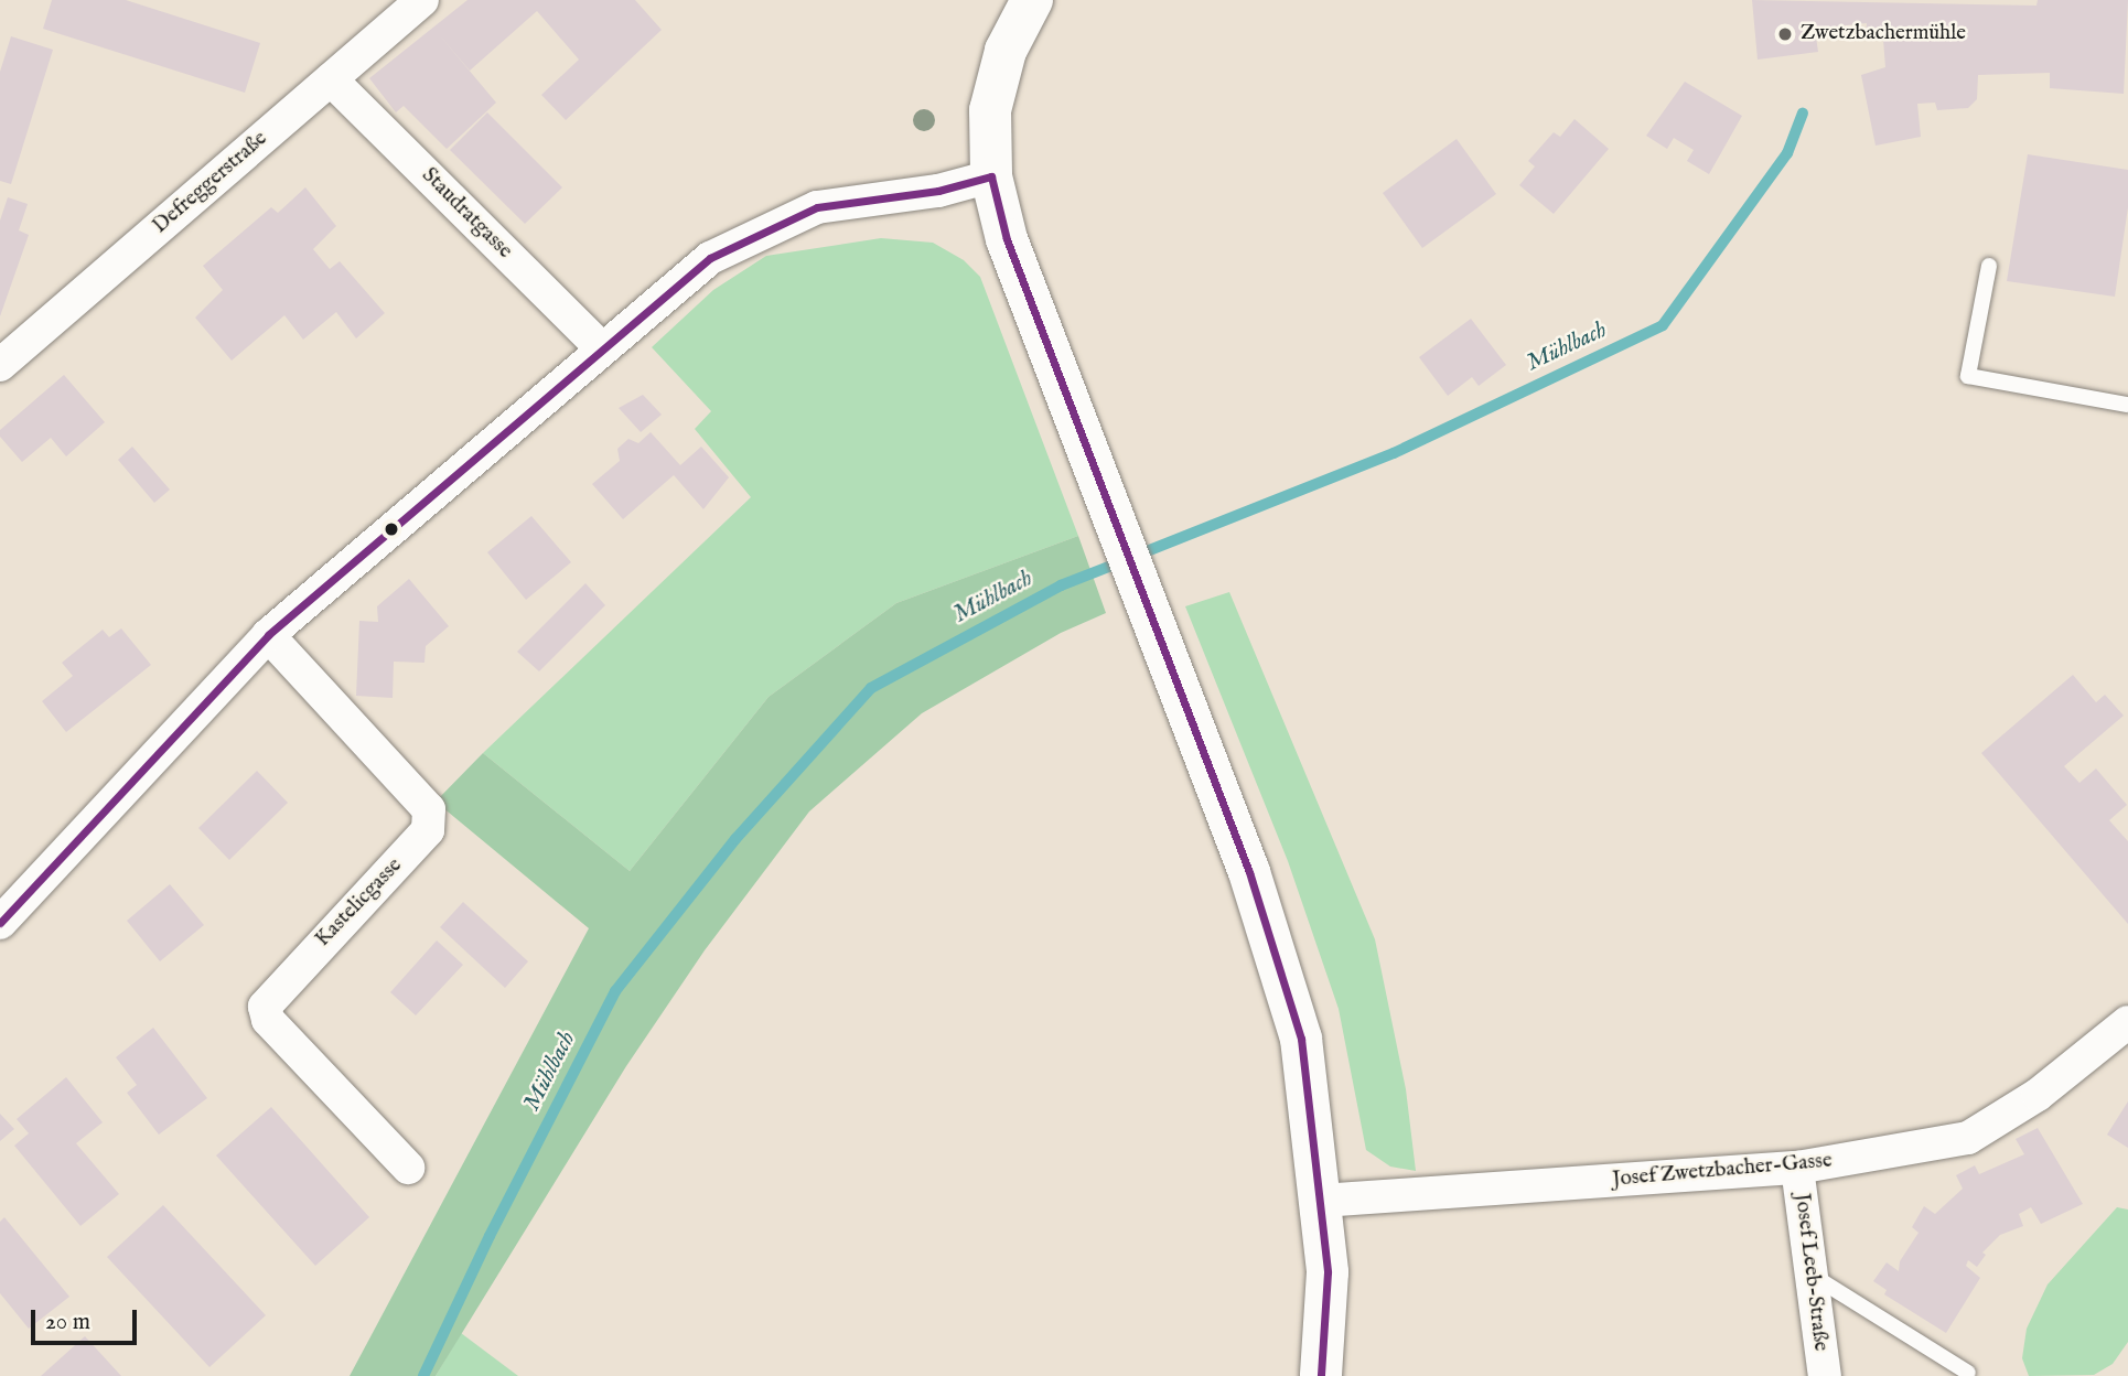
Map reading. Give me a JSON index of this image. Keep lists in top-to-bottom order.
{
  "streets": {
    "street": [
      "Defreggerstraße",
      "Staudratgasse",
      "Kastelicgasse",
      "Josef Zwetzbacher-Gasse",
      "Josef Leeb-Straße"
    ]
  },
  "crossings": [
    ["Defreggerstraße", "Staudratgasse"],
    ["Josef Zwetzbacher-Gasse", "Josef Leeb-Straße"]
  ],
  "water": ["Mühlbach"],
  "places": ["Zwetzbachermühle"],
  "scale_bar": "20 m"
}
